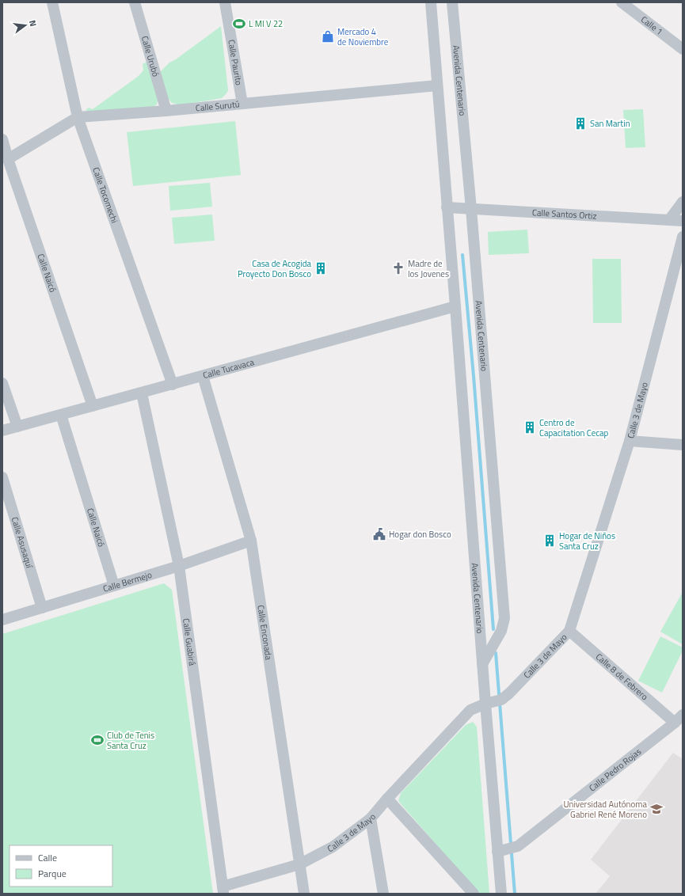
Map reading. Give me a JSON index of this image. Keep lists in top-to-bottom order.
{
  "streets": {
    "street": [
      "Calle 1",
      "Calle Urubó",
      "Calle Paurito",
      "Avenida Centenario",
      "Calle Surutú",
      "Calle Tocomechi",
      "Calle Santos Ortiz",
      "Calle Naicó",
      "Calle Tucavaca",
      "Calle 3 de Mayo",
      "Calle Asusaquí",
      "Calle Bermejo",
      "Calle Enconada",
      "Calle Guabirá",
      "Calle 8 de Febrero",
      "Calle Pedro Rojas"
    ]
  },
  "crossings": [
    ["Calle Urubó", "Calle Surutú"],
    ["Calle Paurito", "Calle Surutú"],
    ["Avenida Centenario", "Calle Surutú"],
    ["Avenida Centenario", "Calle Santos Ortiz"],
    ["Avenida Centenario", "Calle Tucavaca"],
    ["Avenida Centenario", "Calle 3 de Mayo"],
    ["Avenida Centenario", "Calle Pedro Rojas"],
    ["Calle Surutú", "Calle Tocomechi"],
    ["Calle Surutú", "Calle Naicó"],
    ["Calle Tocomechi", "Calle Tucavaca"],
    ["Calle Naicó", "Calle Tucavaca"],
    ["Calle Naicó", "Calle Bermejo"],
    ["Calle Tucavaca", "Calle Enconada"],
    ["Calle Tucavaca", "Calle Guabirá"],
    ["Calle 3 de Mayo", "Calle Enconada"],
    ["Calle 3 de Mayo", "Calle Guabirá"],
    ["Calle 3 de Mayo", "Calle 8 de Febrero"],
    ["Calle Asusaquí", "Calle Bermejo"],
    ["Calle Bermejo", "Calle Enconada"],
    ["Calle Bermejo", "Calle Guabirá"],
    ["Calle 8 de Febrero", "Calle Pedro Rojas"]
  ],
  "places": {
    "sports": ["L MI V 22", "Club de Tenis Santa Cruz"],
    "shop": ["Mercado 4 de Noviembre"],
    "building": [
      "San Martin",
      "Casa de Acogida Proyecto Don Bosco",
      "Centro de Capacitation Cecap",
      "Hogar de Niños Santa Cruz"
    ],
    "church": ["Madre de los Jovenes"],
    "public building": ["Hogar don Bosco"],
    "school or university": ["Universidad Autónoma Gabriel René Moreno"]
  },
  "legend": ["Calle", "Parque"],
  "north": "right"
}
